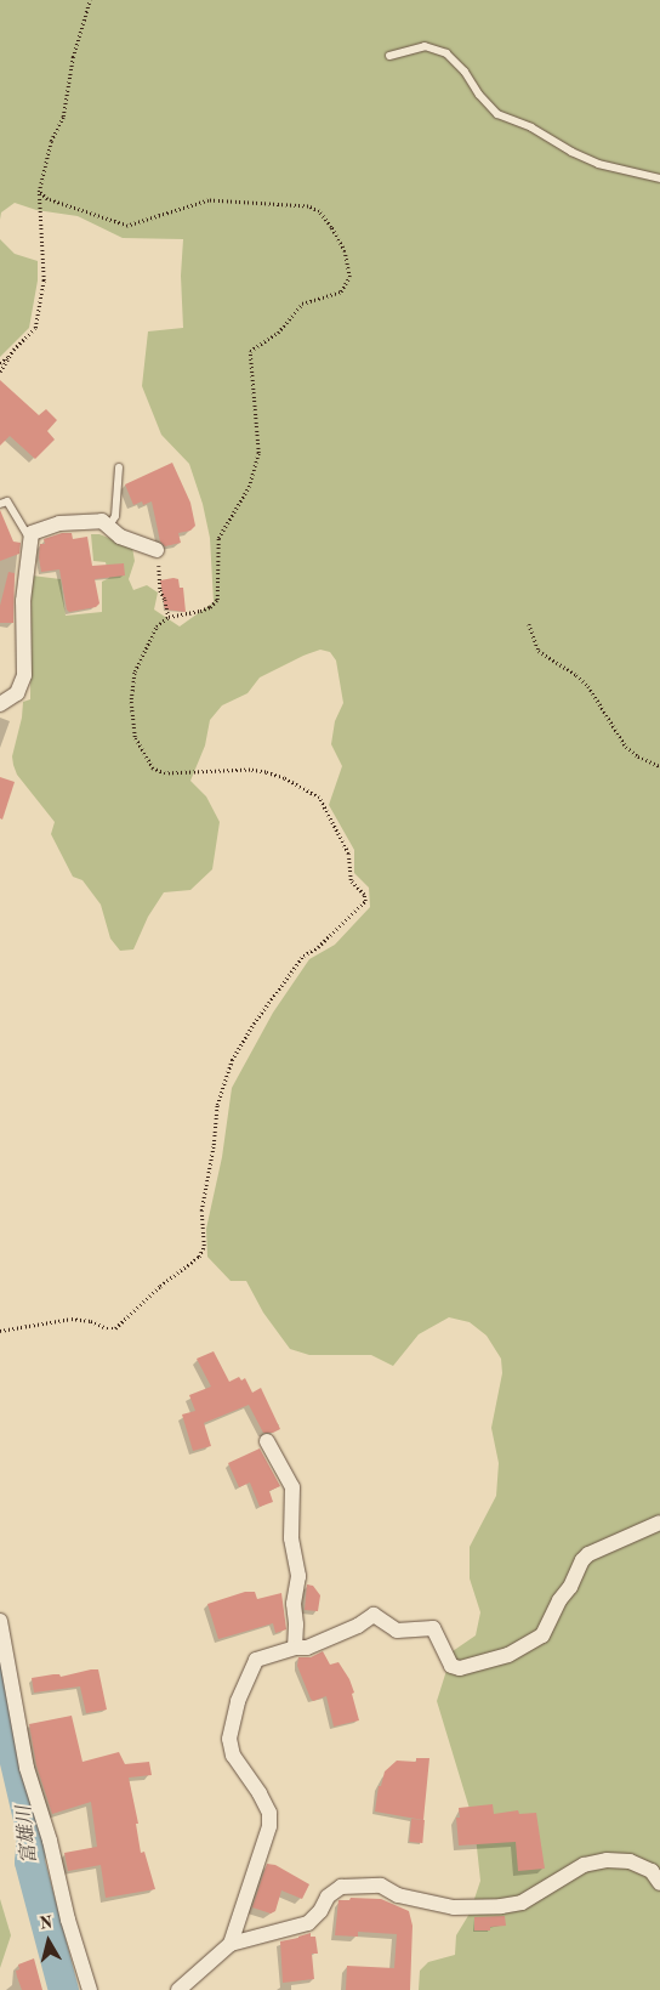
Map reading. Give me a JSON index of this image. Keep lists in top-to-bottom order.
{
  "water": ["富雄川"],
  "north": "top"
}
